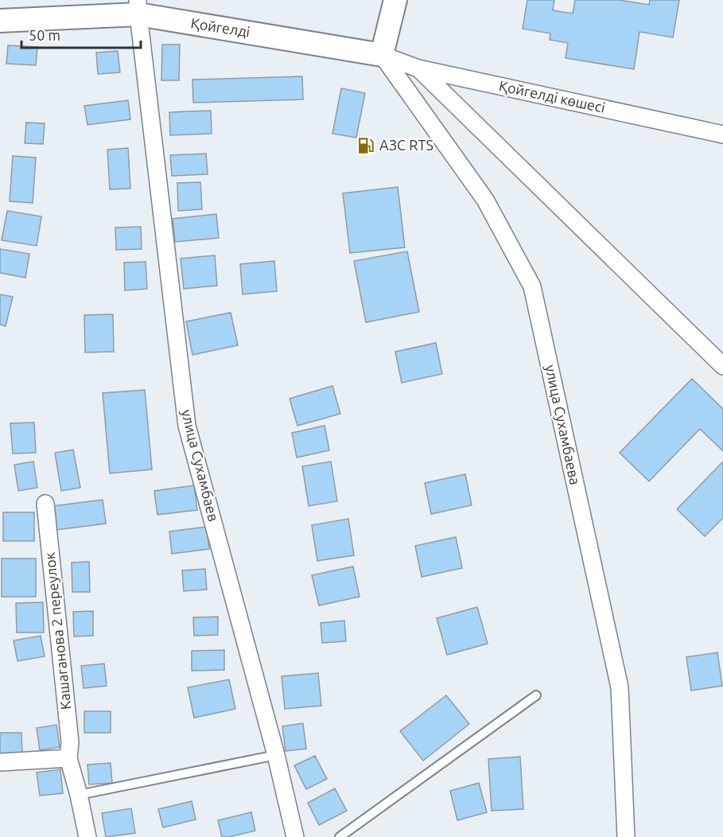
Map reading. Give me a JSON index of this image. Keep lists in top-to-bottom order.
{
  "streets": {
    "street": [
      "Қойгелді",
      "Қойгелді көшесі",
      "улица Сухамбаева",
      "улица Сухамбаев",
      "Кашаганова 2 переулок"
    ]
  },
  "crossings": [
    ["Қойгелді", "Қойгелді көшесі"],
    ["Қойгелді", "улица Сухамбаева"],
    ["Қойгелді", "улица Сухамбаев"],
    ["Қойгелді көшесі", "улица Сухамбаева"]
  ],
  "places": {
    "fuel station": ["АЗС RTS"]
  },
  "scale_bar": "50 m"
}
